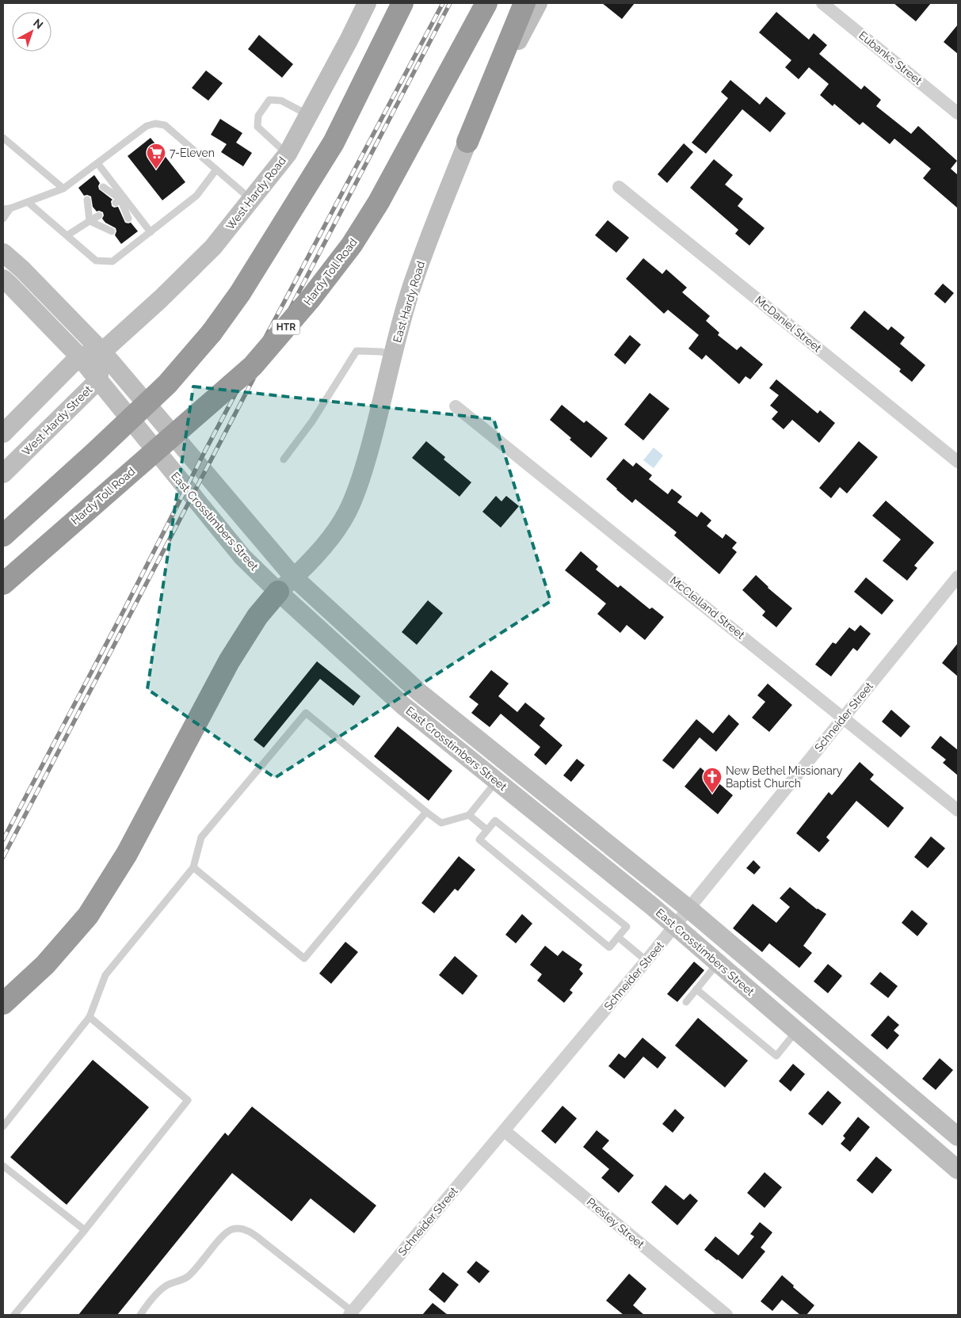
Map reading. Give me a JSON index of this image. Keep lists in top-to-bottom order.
{
  "streets": {
    "highway": ["Hardy Toll Road", "HTR"],
    "main road": [
      "West Hardy Road",
      "East Hardy Road",
      "West Hardy Street",
      "East Crosstimbers Street"
    ],
    "street": [
      "Eubanks Street",
      "McDaniel Street",
      "McClelland Street",
      "Schneider Street",
      "Presley Street"
    ]
  },
  "crossings": [
    ["West Hardy Road", "West Hardy Street"],
    ["West Hardy Road", "East Crosstimbers Street"],
    ["East Hardy Road", "East Crosstimbers Street"],
    ["West Hardy Street", "East Crosstimbers Street"],
    ["East Crosstimbers Street", "Schneider Street"],
    ["McClelland Street", "Schneider Street"],
    ["Schneider Street", "Presley Street"]
  ],
  "places": {
    "supermarket": ["7-Eleven"],
    "church": ["New Bethel Missionary Baptist Church"]
  },
  "north": "top right"
}
